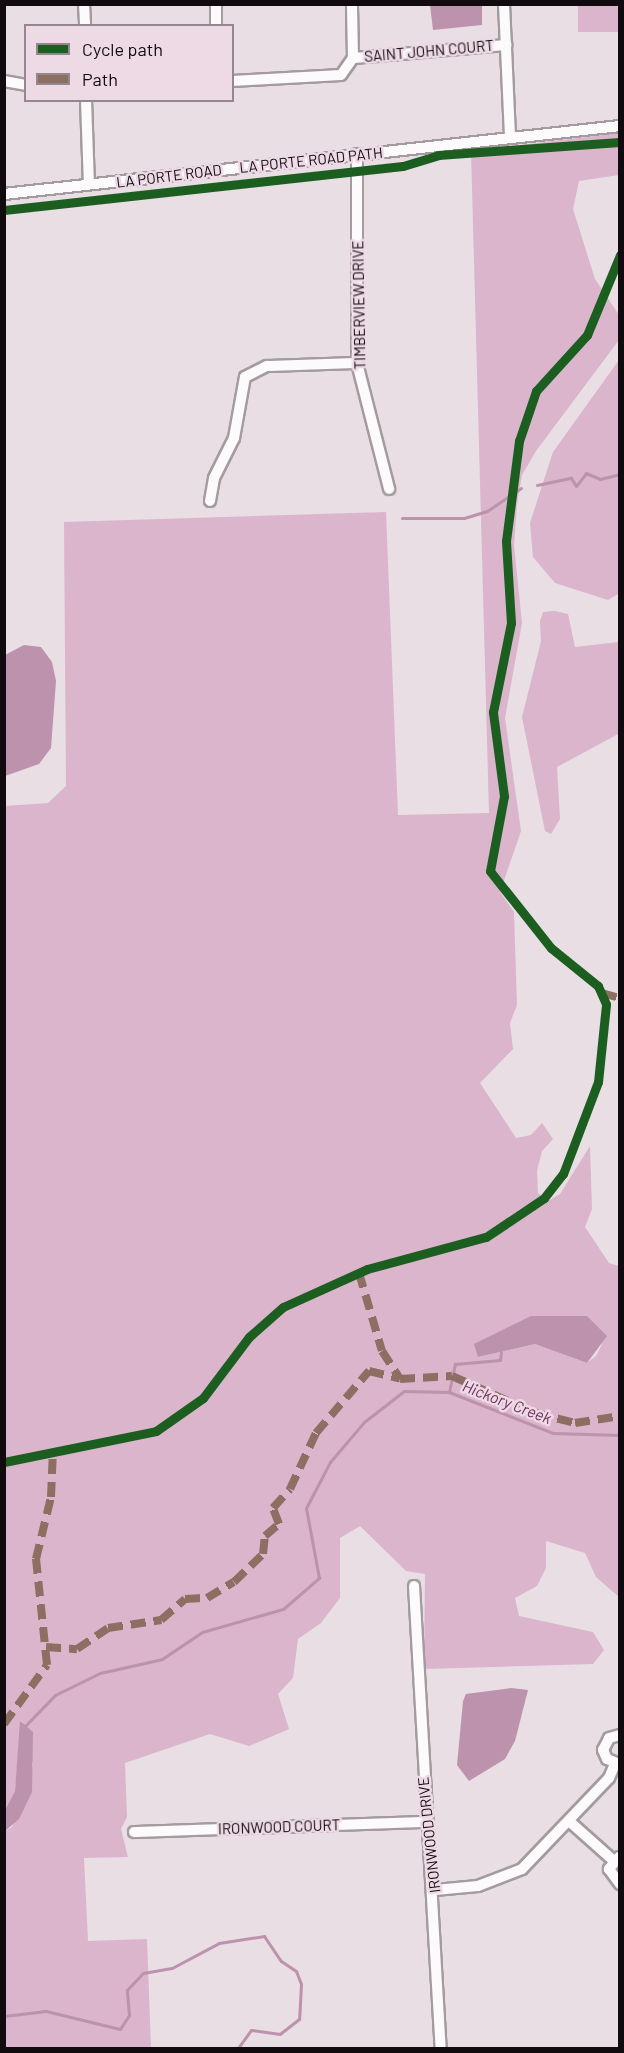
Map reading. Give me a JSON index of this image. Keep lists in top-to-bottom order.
{
  "streets": {
    "street": [
      "SAINT JOHN COURT",
      "LA PORTE ROAD",
      "TIMBERVIEW DRIVE",
      "IRONWOOD COURT",
      "IRONWOOD DRIVE"
    ],
    "cycle path": ["LA PORTE ROAD PATH"]
  },
  "crossings": [
    ["LA PORTE ROAD", "TIMBERVIEW DRIVE"],
    ["IRONWOOD COURT", "IRONWOOD DRIVE"]
  ],
  "water": ["Hickory Creek"],
  "legend": ["Cycle path", "Path"]
}
